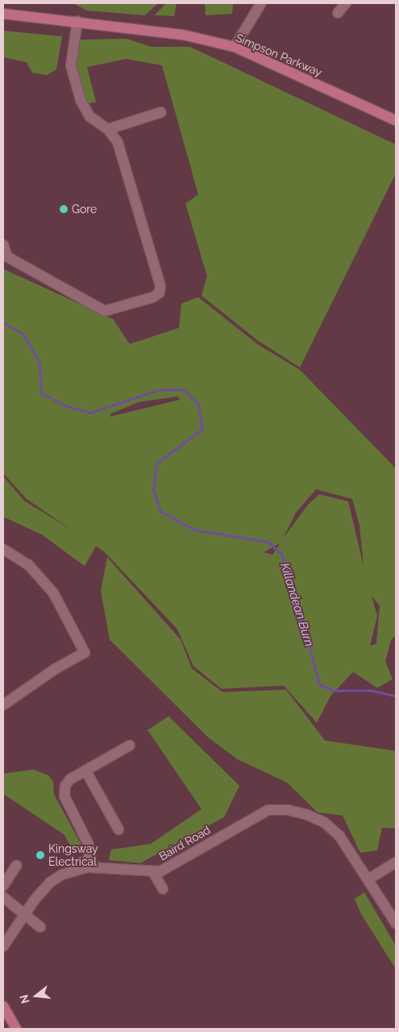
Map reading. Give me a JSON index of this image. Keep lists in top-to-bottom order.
{
  "streets": {
    "main road": ["Simpson Parkway"],
    "street": ["Baird Road"]
  },
  "water": ["Killandean Burn"],
  "places": ["Gore", "Kingsway Electrical"],
  "north": "left"
}
